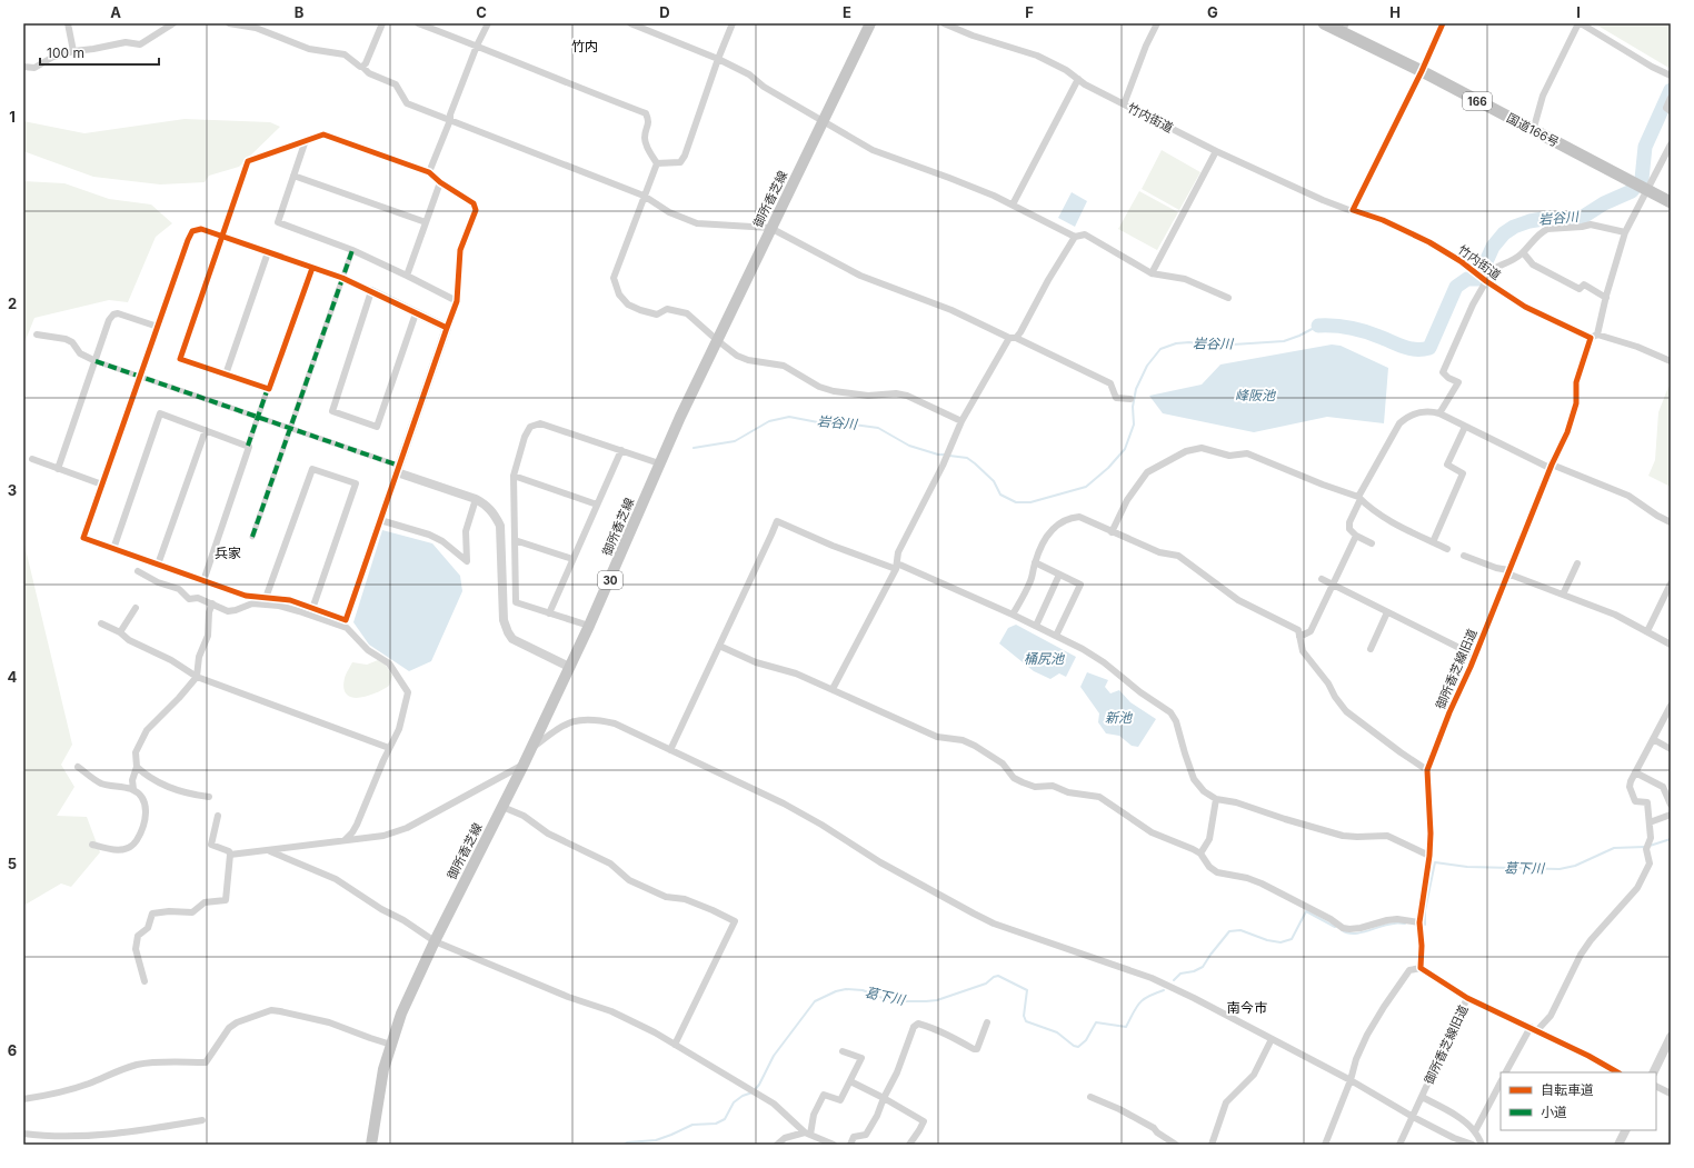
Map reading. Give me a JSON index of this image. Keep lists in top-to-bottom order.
{
  "streets": {
    "highway": ["166", "国道166号"],
    "main road": ["御所香芝線", "30"],
    "street": ["竹内街道", "御所香芝線旧道"]
  },
  "crossings": [
    ["竹内街道", "御所香芝線旧道"],
    ["国道166号", "御所香芝線旧道"]
  ],
  "districts": ["竹内", "兵家", "南今市"],
  "water": [
    "岩谷川",
    "峰阪池",
    "桶尻池",
    "新池",
    "葛下川"
  ],
  "legend": ["自転車道", "小道"],
  "scale_bar": "100 m",
  "grid": {
    "columns": [
      "A",
      "B",
      "C",
      "D",
      "E",
      "F",
      "G",
      "H",
      "I"
    ],
    "rows": [
      "1",
      "2",
      "3",
      "4",
      "5",
      "6"
    ]
  }
}
